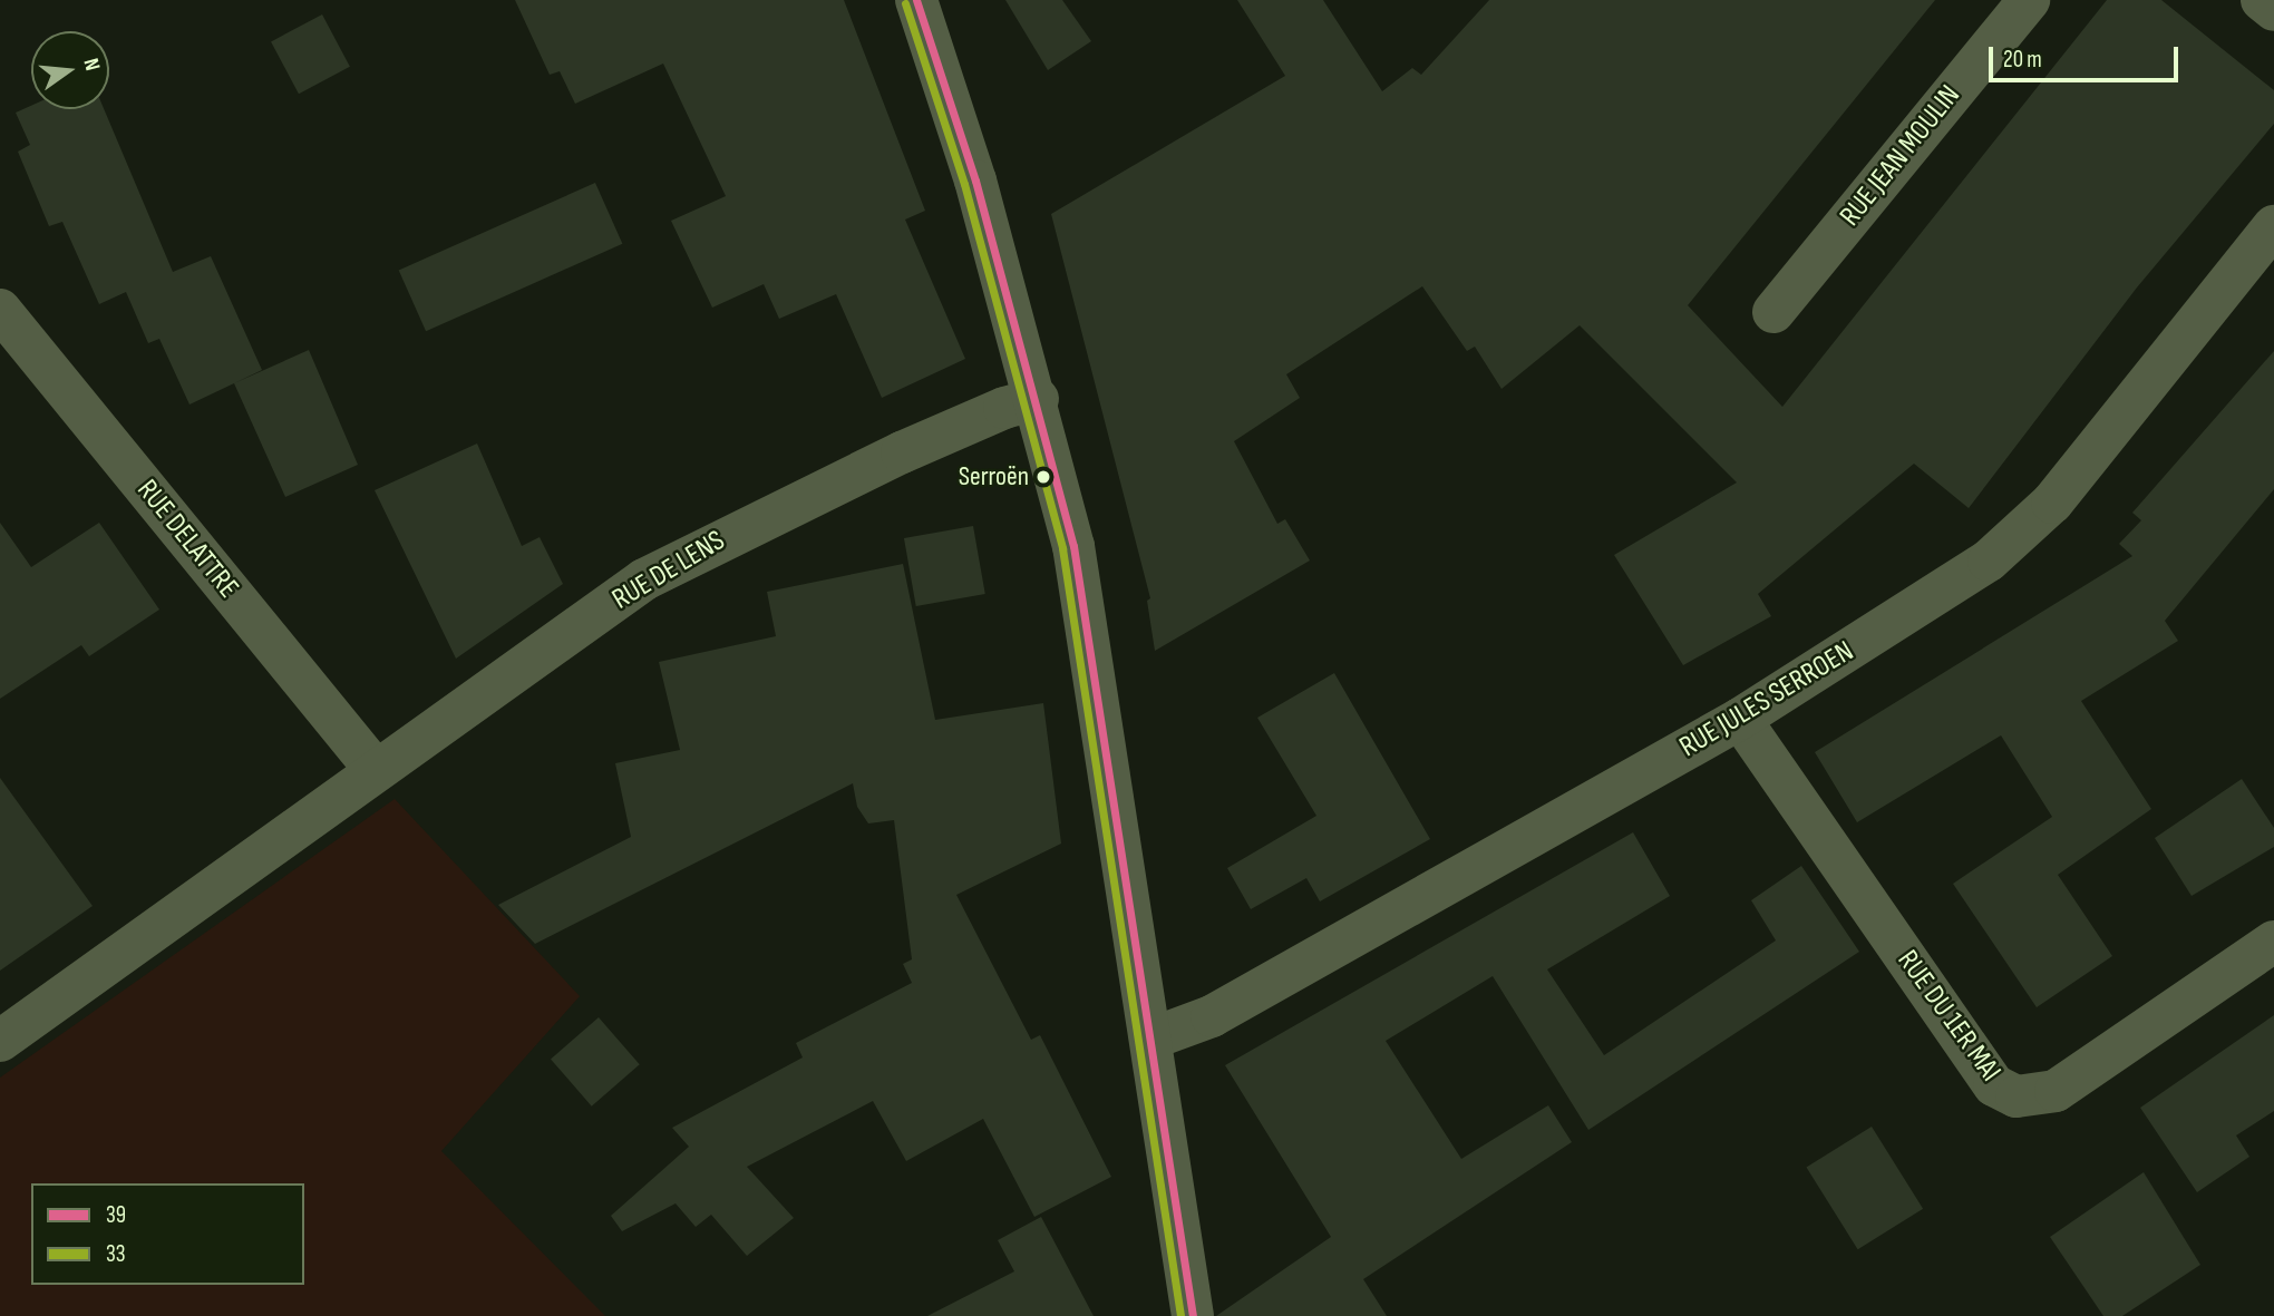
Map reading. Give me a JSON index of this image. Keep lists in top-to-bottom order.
{
  "streets": {
    "street": [
      "RUE JEAN MOULIN",
      "RUE DELATTRE",
      "RUE DE LENS",
      "RUE JULES SERROEN",
      "RUE DU 1ER MAI"
    ]
  },
  "crossings": [
    ["RUE DELATTRE", "RUE DE LENS"],
    ["RUE JULES SERROEN", "RUE DU 1ER MAI"]
  ],
  "places": ["Serroën"],
  "lines": ["transit line 39", "transit line 33"],
  "legend": ["39", "33"],
  "scale_bar": "20 m",
  "north": "right"
}
